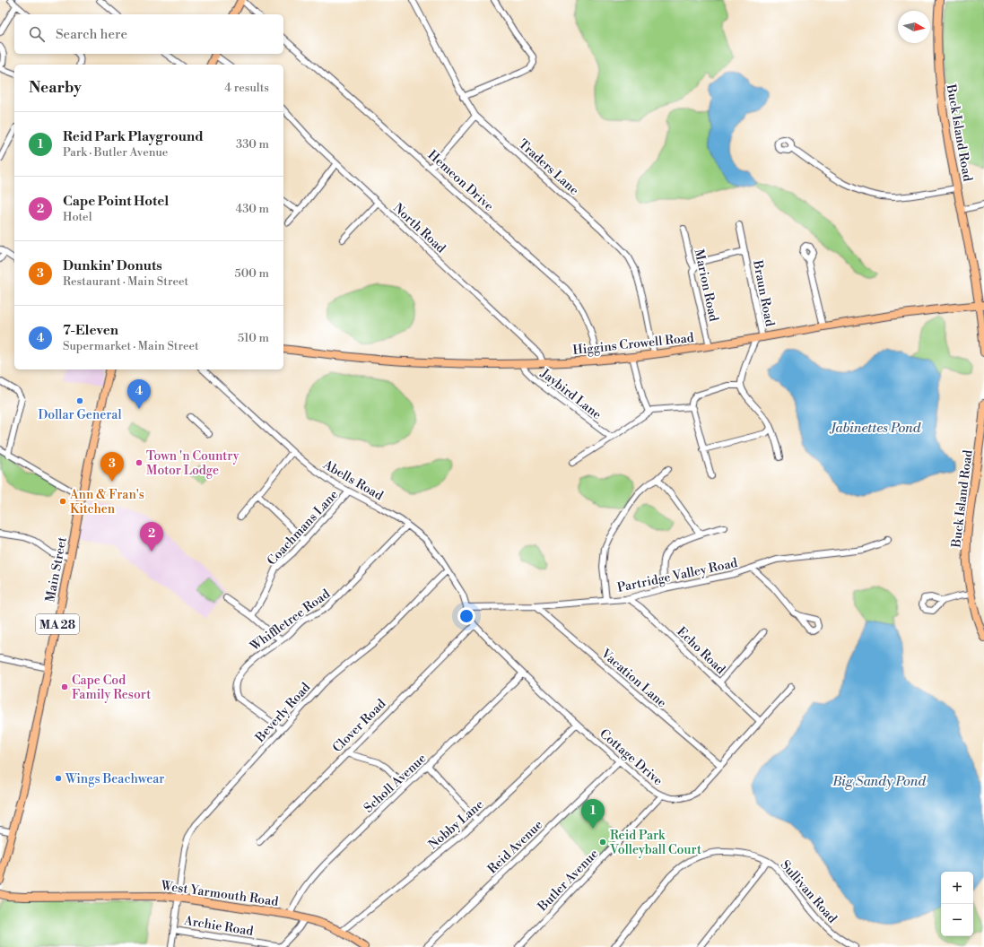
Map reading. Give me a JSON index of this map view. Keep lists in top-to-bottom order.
{
  "streets": {
    "main road": [
      "Buck Island Road",
      "Higgins Crowell Road",
      "Main Street",
      "MA 28",
      "West Yarmouth Road"
    ],
    "street": [
      "Traders Lane",
      "Hemeon Drive",
      "North Road",
      "Marion Road",
      "Braun Road",
      "Jaybird Lane",
      "Abells Road",
      "Coachmans Lane",
      "Partridge Valley Road",
      "Whiffletree Road",
      "Echo Road",
      "Vacation Lane",
      "Beverly Road",
      "Clover Road",
      "Cottage Drive",
      "Scholl Avenue",
      "Nobby Lane",
      "Reid Avenue",
      "Butler Avenue",
      "Sullivan Road",
      "Archie Road"
    ]
  },
  "crossings": [
    ["Buck Island Road", "Higgins Crowell Road"],
    ["Traders Lane", "Higgins Crowell Road"],
    ["Hemeon Drive", "Higgins Crowell Road"],
    ["North Road", "Higgins Crowell Road"],
    ["Marion Road", "Braun Road"],
    ["Marion Road", "Higgins Crowell Road"],
    ["Braun Road", "Higgins Crowell Road"],
    ["Higgins Crowell Road", "Jaybird Lane"],
    ["Abells Road", "Coachmans Lane"],
    ["Abells Road", "Partridge Valley Road"],
    ["Abells Road", "Whiffletree Road"],
    ["Abells Road", "Beverly Road"],
    ["Abells Road", "Clover Road"],
    ["Abells Road", "Cottage Drive"],
    ["Partridge Valley Road", "Echo Road"],
    ["Partridge Valley Road", "Vacation Lane"],
    ["Whiffletree Road", "Beverly Road"],
    ["Echo Road", "Cottage Drive"],
    ["Vacation Lane", "Cottage Drive"],
    ["Beverly Road", "West Yarmouth Road"],
    ["Beverly Road", "Archie Road"],
    ["Clover Road", "Cottage Drive"],
    ["Cottage Drive", "Scholl Avenue"],
    ["Cottage Drive", "Nobby Lane"],
    ["Cottage Drive", "Reid Avenue"],
    ["Cottage Drive", "Butler Avenue"],
    ["Scholl Avenue", "West Yarmouth Road"],
    ["Nobby Lane", "West Yarmouth Road"]
  ],
  "water": ["Jabinettes Pond", "Big Sandy Pond"],
  "places": [
    "Dollar General",
    "Town 'n Country Motor Lodge",
    "Ann & Fran's Kitchen",
    "Cape Cod Family Resort",
    "Wings Beachwear",
    "Reid Park Volleyball Court"
  ],
  "north": "right",
  "page": {
    "search": "Search here",
    "heading": ["Nearby", "4 results"],
    "list": [
      {
        "mark": "1",
        "name": "Reid Park Playground",
        "note": "Park · Butler Avenue",
        "value": "330 m"
      },
      {
        "mark": "2",
        "name": "Cape Point Hotel",
        "note": "Hotel",
        "value": "430 m"
      },
      {
        "mark": "3",
        "name": "Dunkin' Donuts",
        "note": "Restaurant · Main Street",
        "value": "500 m"
      },
      {
        "mark": "4",
        "name": "7-Eleven",
        "note": "Supermarket · Main Street",
        "value": "510 m"
      }
    ],
    "pins": [
      "4",
      "3",
      "2",
      "1"
    ],
    "map_buttons": ["+", "−"]
  }
}
